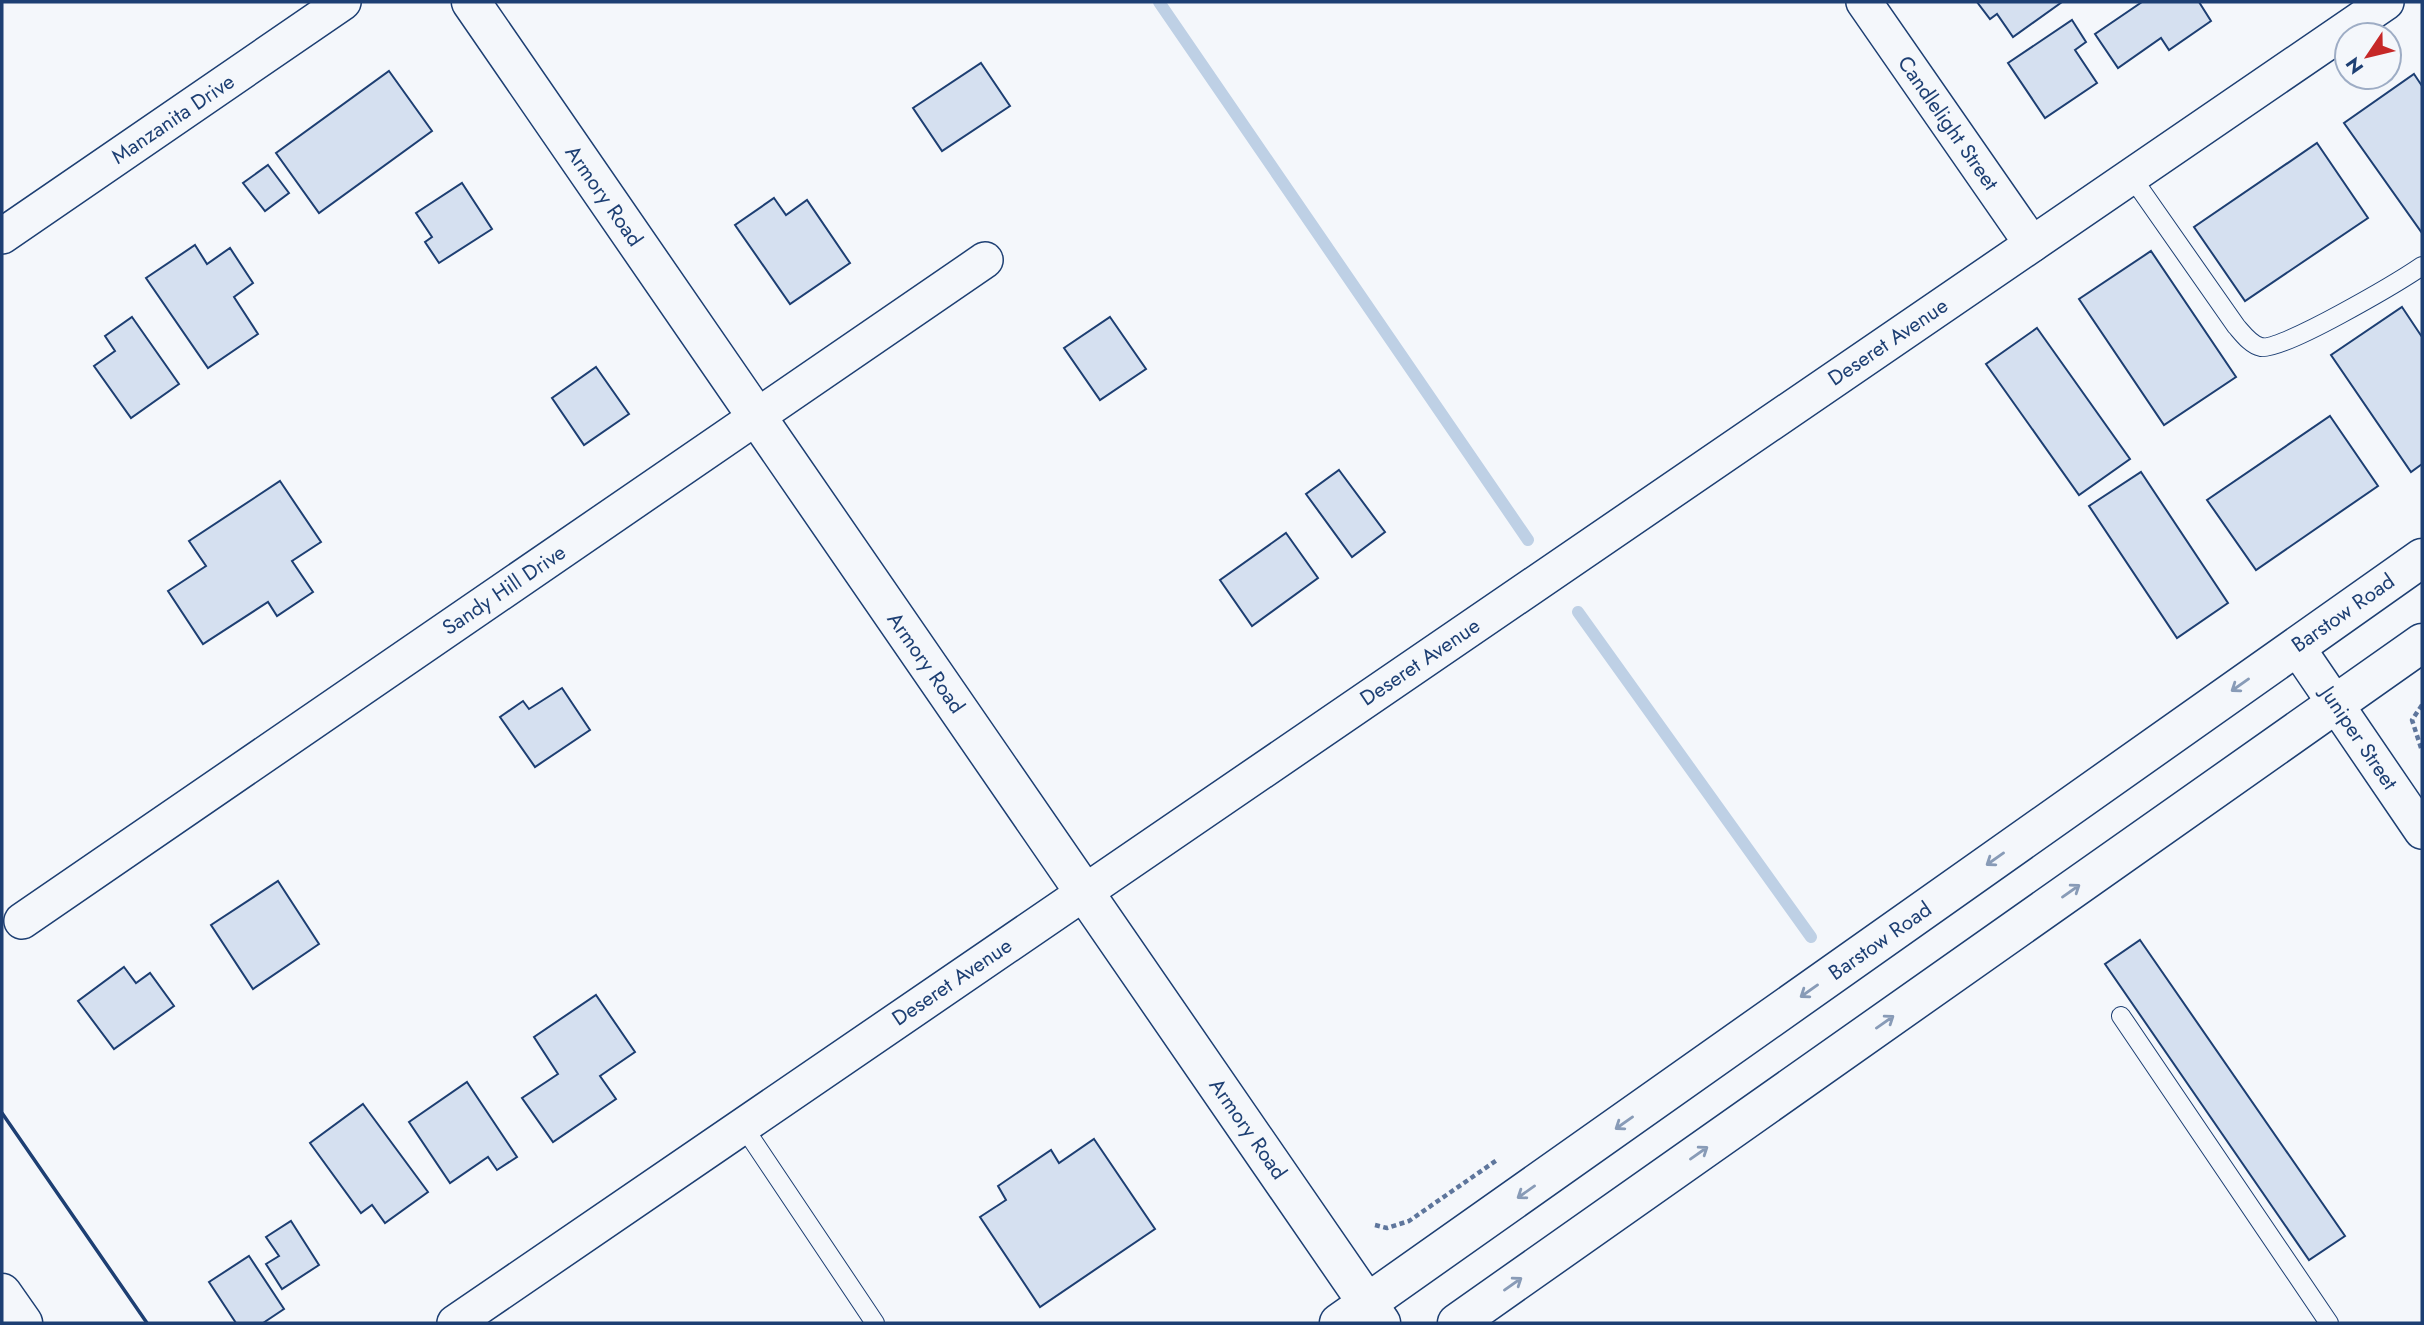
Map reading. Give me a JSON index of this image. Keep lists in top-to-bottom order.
{
  "streets": {
    "main road": ["Armory Road", "Barstow Road"],
    "street": [
      "Manzanita Drive",
      "Candlelight Street",
      "Deseret Avenue",
      "Sandy Hill Drive",
      "Juniper Street"
    ]
  },
  "crossings": [
    ["Candlelight Street", "Deseret Avenue"],
    ["Armory Road", "Deseret Avenue"],
    ["Armory Road", "Sandy Hill Drive"],
    ["Armory Road", "Barstow Road"],
    ["Barstow Road", "Juniper Street"]
  ],
  "north": "bottom left"
}
